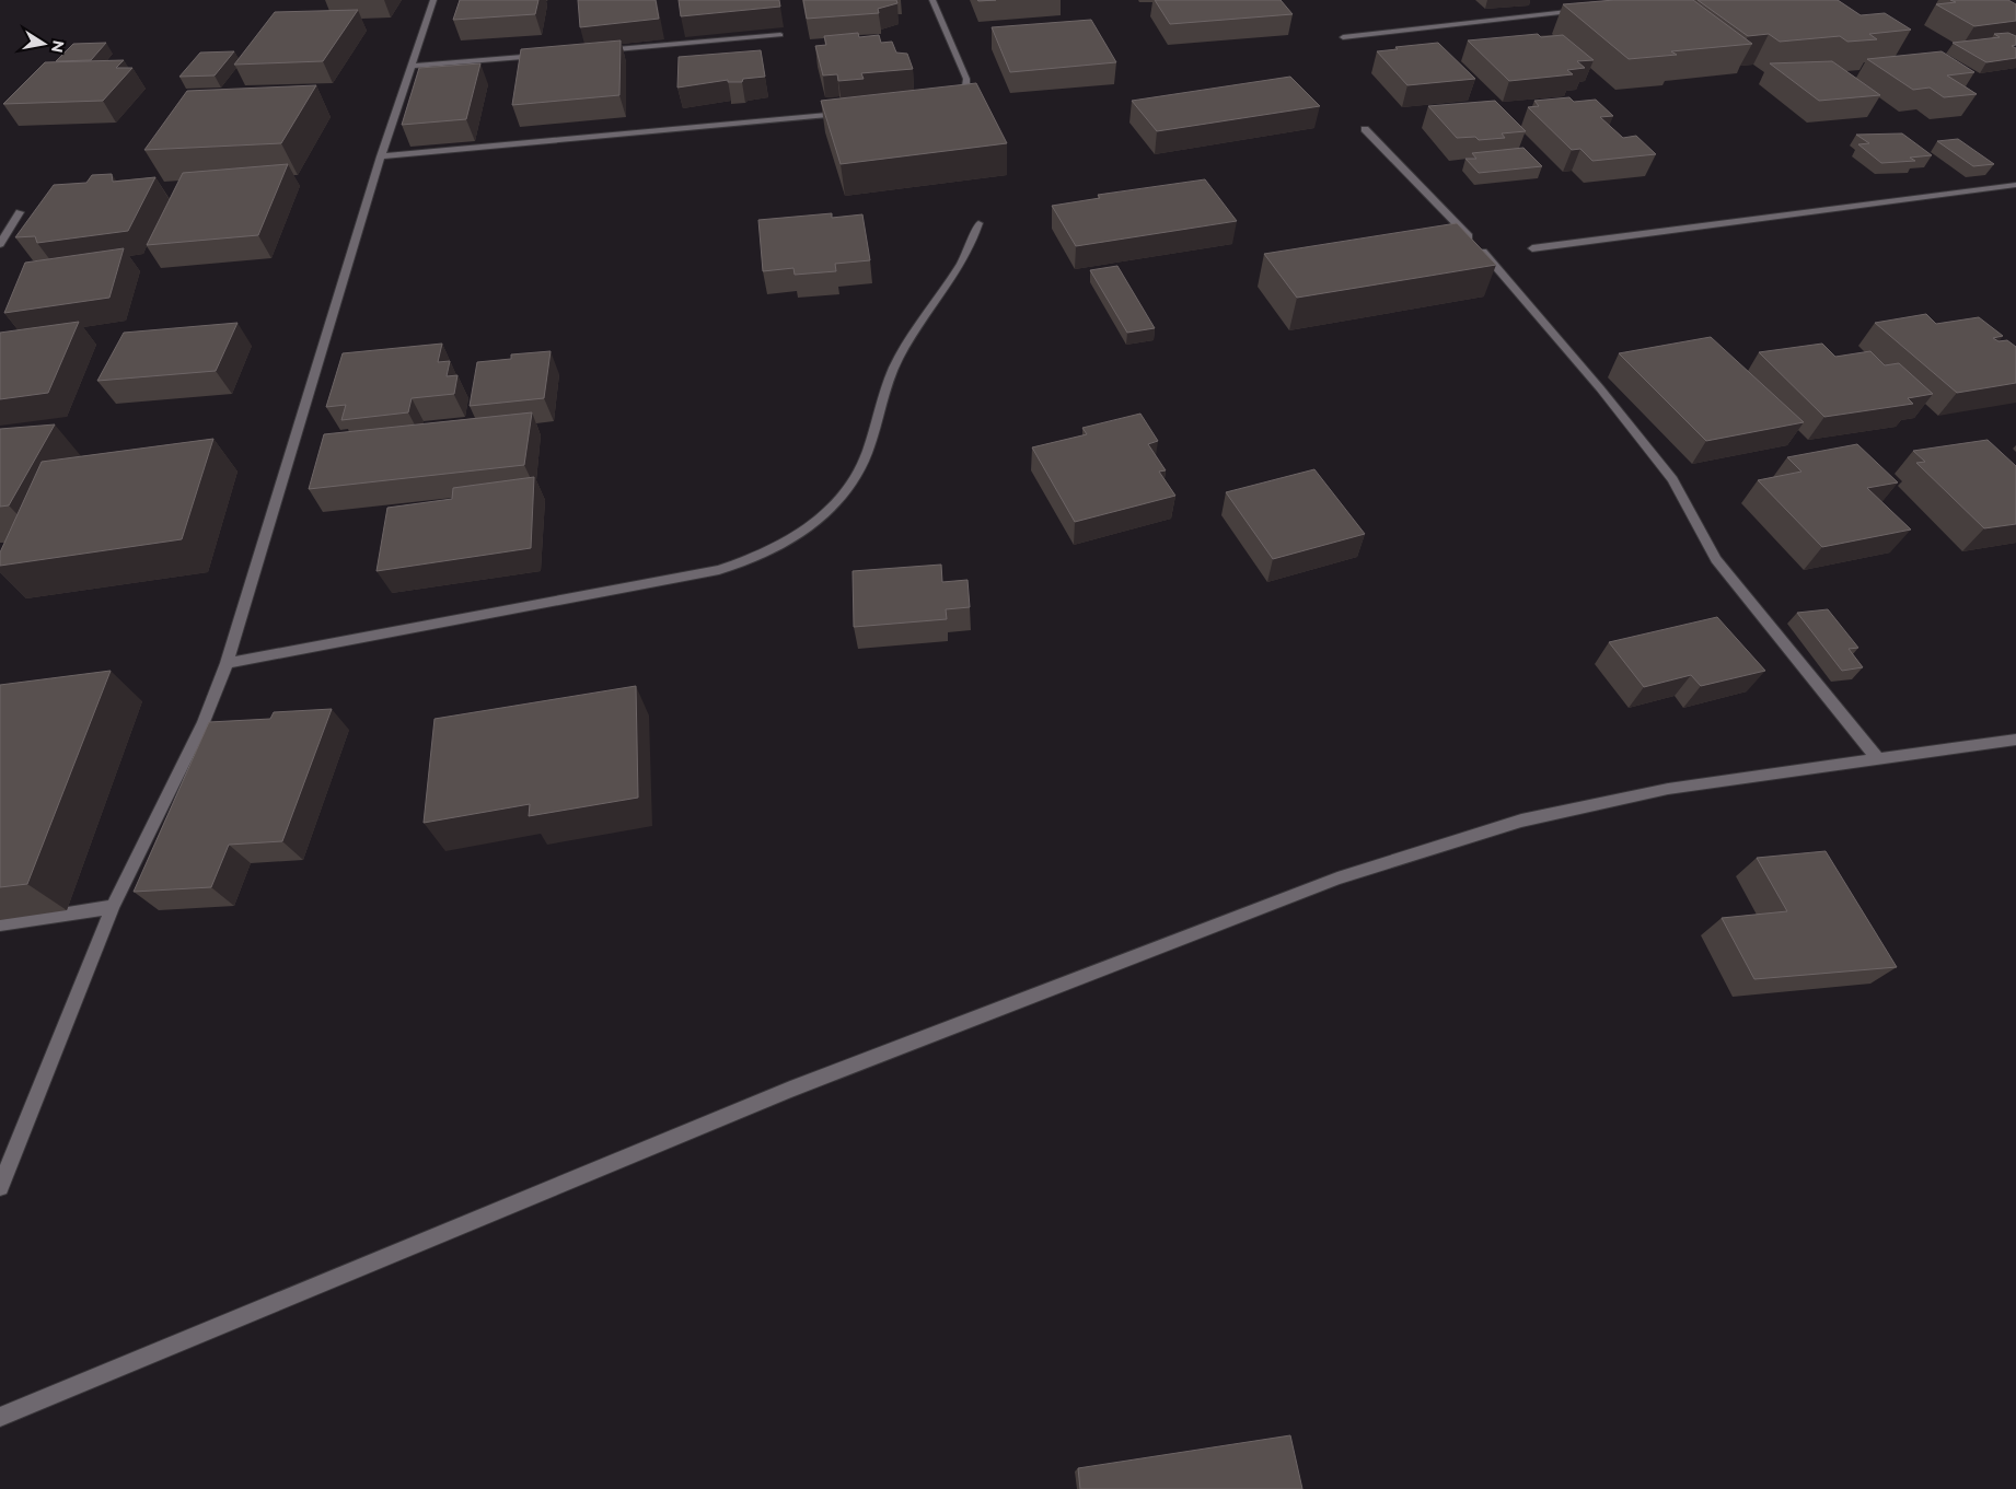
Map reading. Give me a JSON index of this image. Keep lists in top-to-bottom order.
{
  "north": "right"
}
